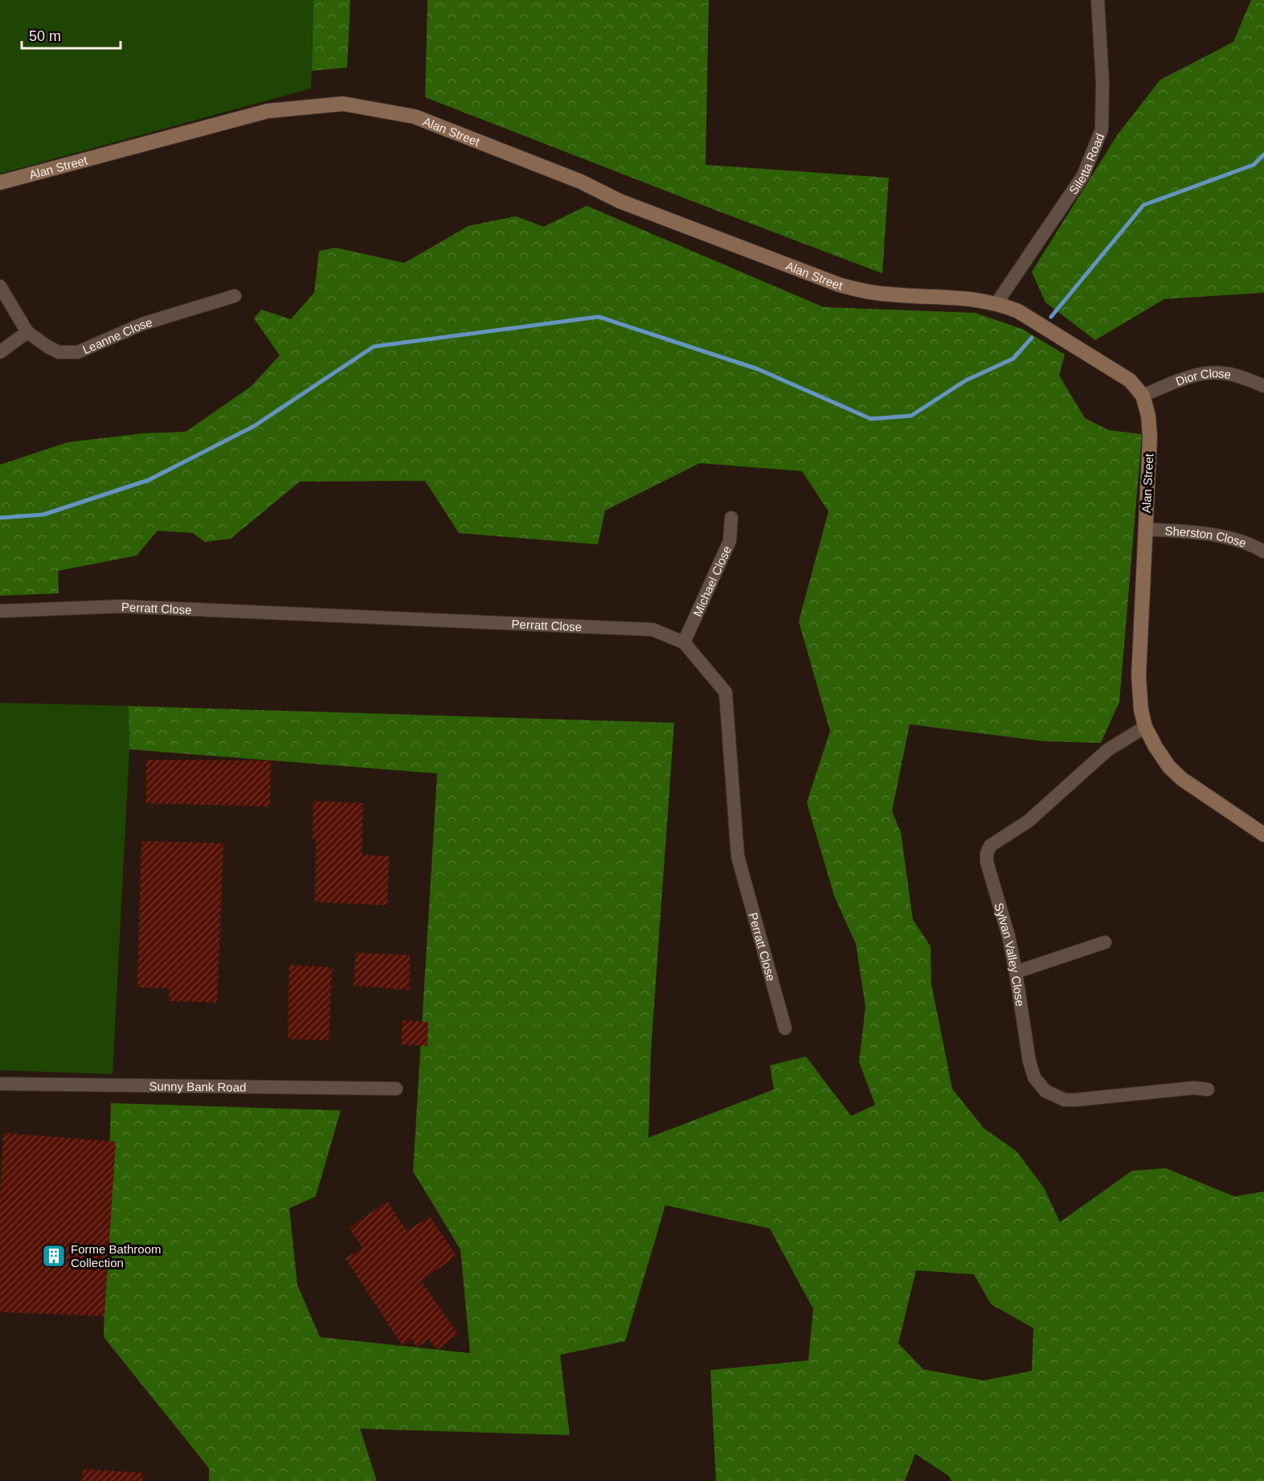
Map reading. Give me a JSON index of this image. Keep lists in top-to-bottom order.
{
  "streets": {
    "street": [
      "Alan Street",
      "Siletta Road",
      "Leanne Close",
      "Dior Close",
      "Sherston Close",
      "Michael Close",
      "Perratt Close",
      "Sylvan Valley Close",
      "Sunny Bank Road"
    ]
  },
  "crossings": [
    ["Alan Street", "Siletta Road"],
    ["Alan Street", "Dior Close"],
    ["Alan Street", "Sherston Close"],
    ["Alan Street", "Sylvan Valley Close"],
    ["Michael Close", "Perratt Close"]
  ],
  "places": {
    "building": ["Forme Bathroom Collection"]
  },
  "scale_bar": "50 m"
}
